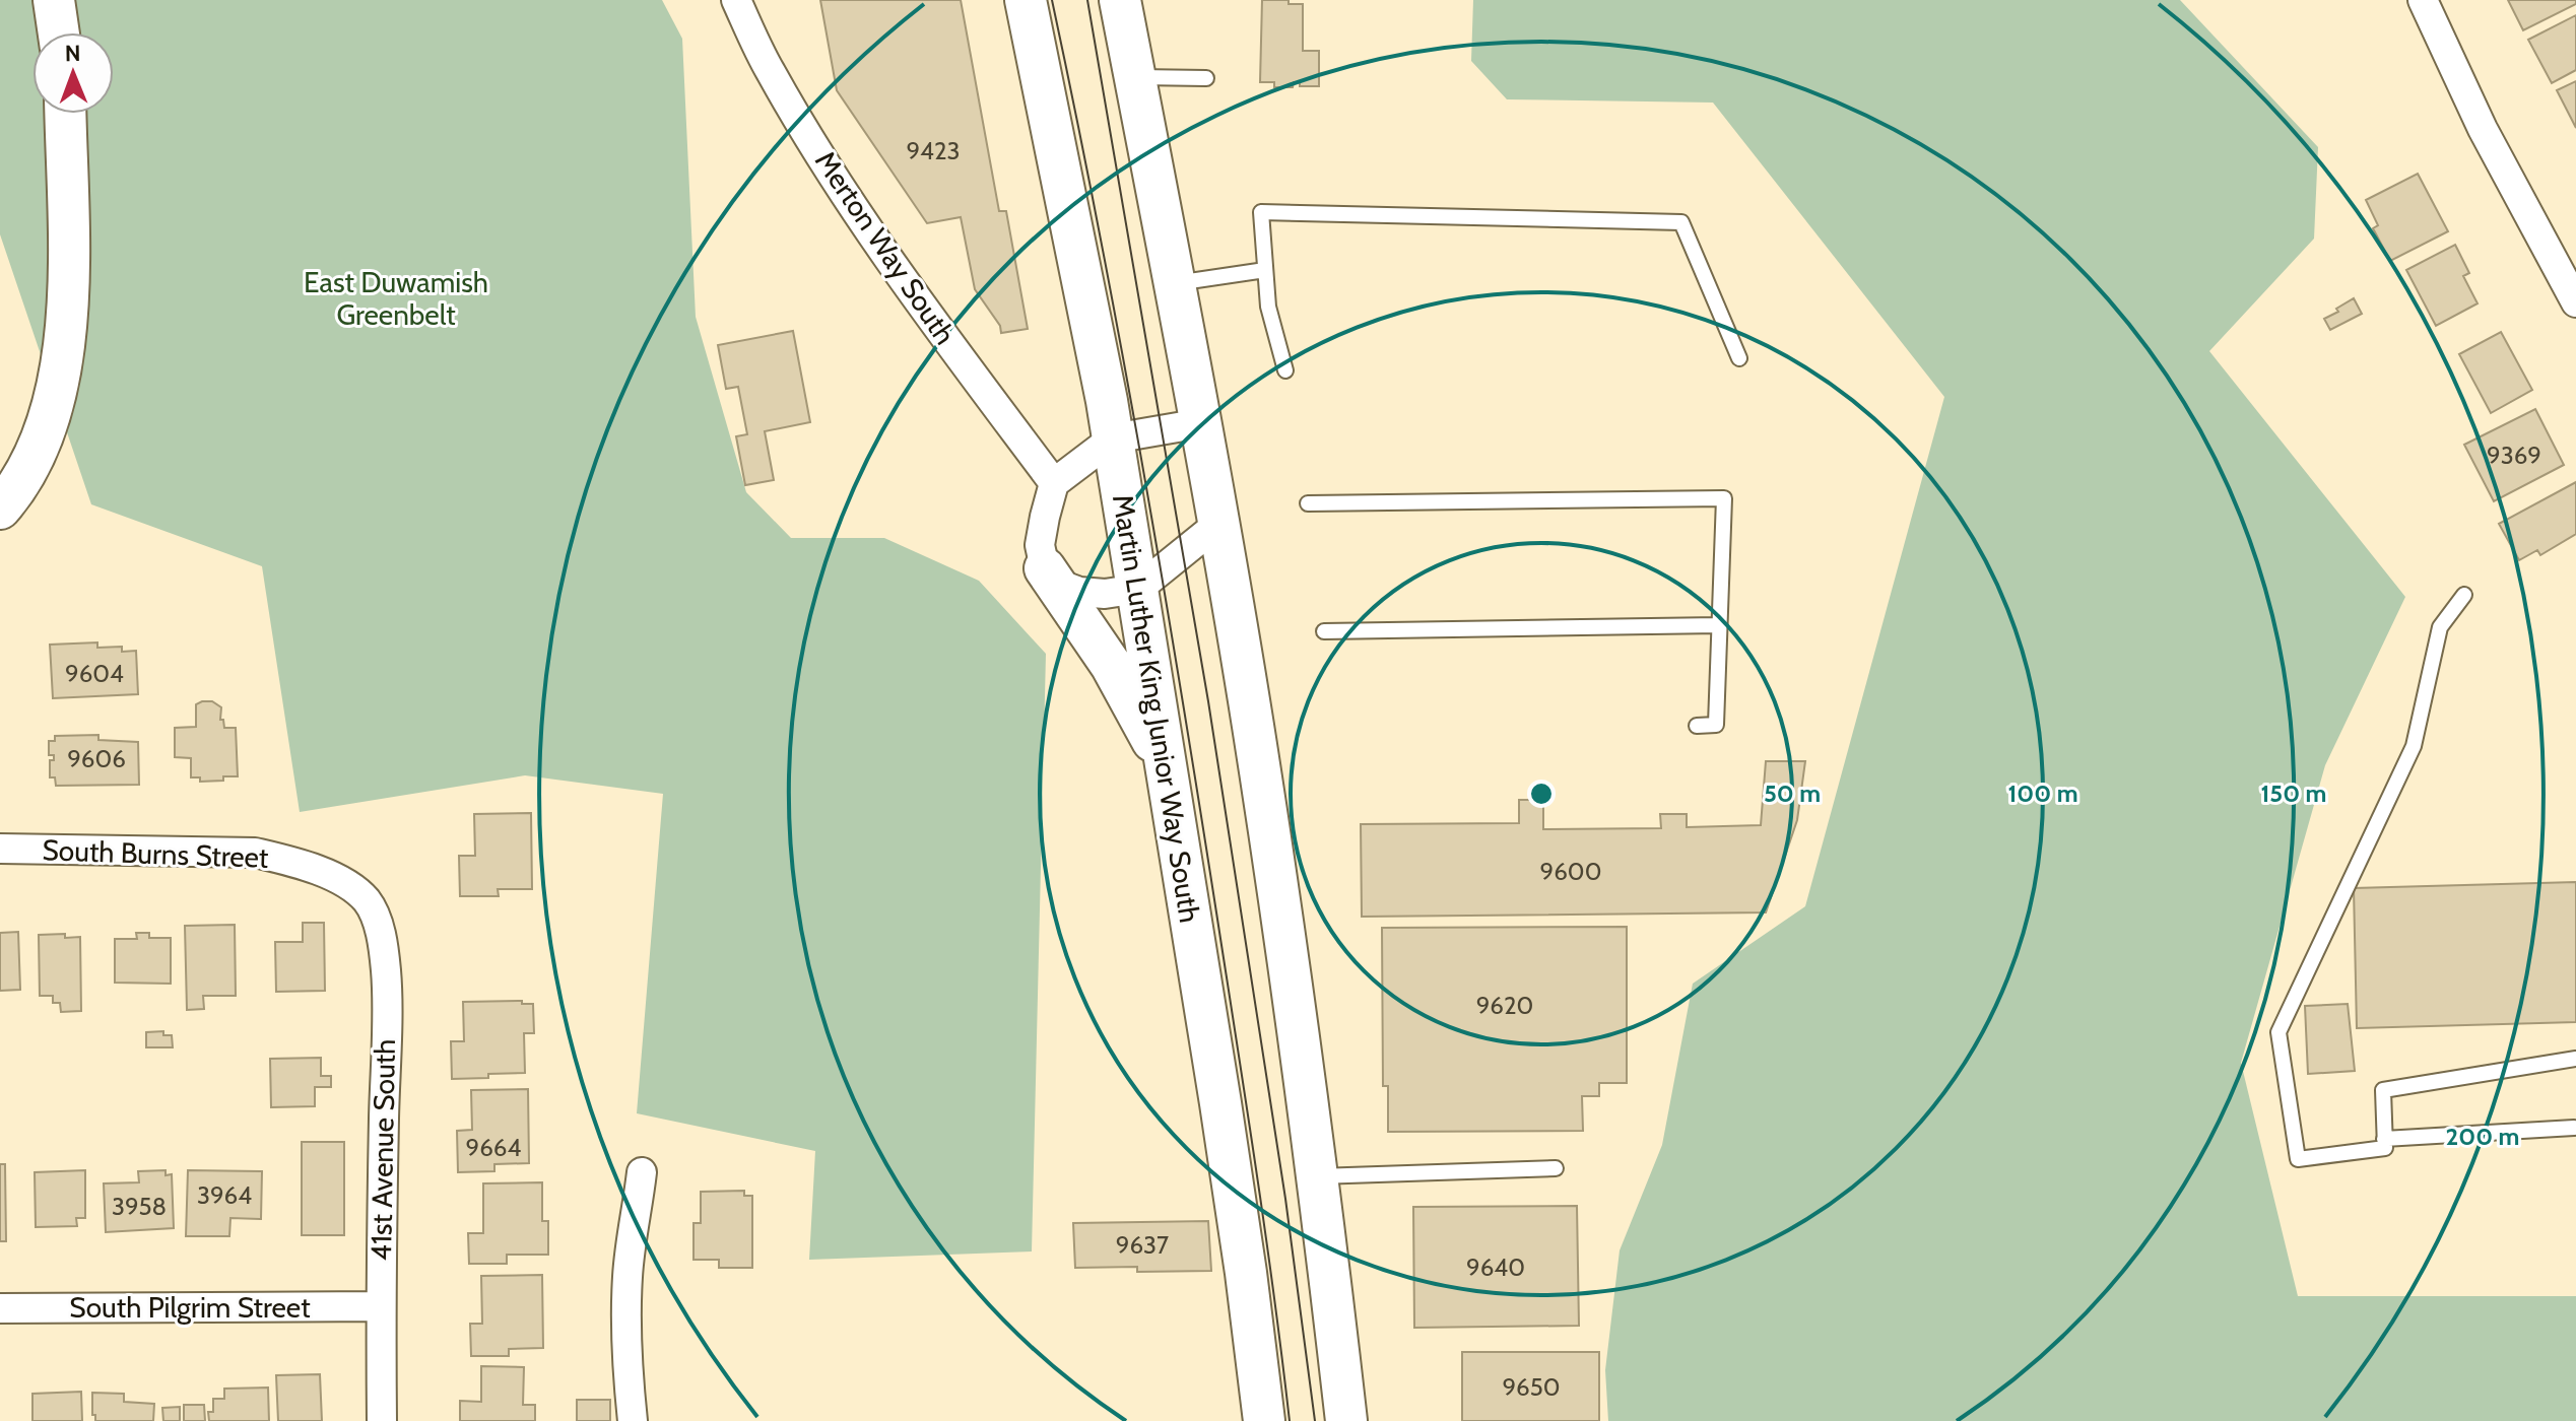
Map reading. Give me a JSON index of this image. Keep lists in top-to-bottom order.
{
  "streets": {
    "main road": ["Martin Luther King Junior Way South"],
    "street": [
      "Merton Way South",
      "South Burns Street",
      "41st Avenue South",
      "South Pilgrim Street"
    ]
  },
  "crossings": [
    ["South Burns Street", "41st Avenue South"],
    ["41st Avenue South", "South Pilgrim Street"]
  ],
  "parks": ["East Duwamish Greenbelt"],
  "house_numbers": [
    "9423",
    "9369",
    "9604",
    "9606",
    "9600",
    "9620",
    "9664",
    "3964",
    "3958",
    "9637",
    "9640",
    "9650"
  ],
  "north": "top",
  "rings": [
    "50 m",
    "100 m",
    "150 m",
    "200 m"
  ]
}
